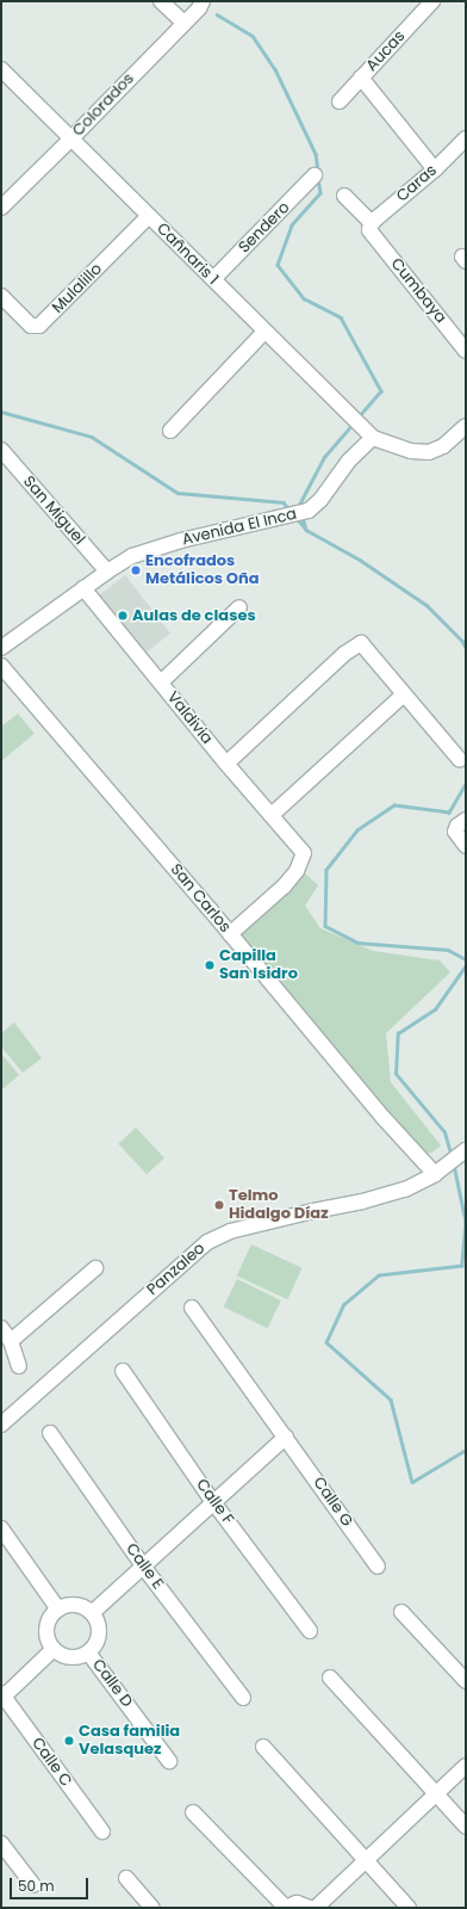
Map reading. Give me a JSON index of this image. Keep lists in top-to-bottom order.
{
  "streets": {
    "street": [
      "Aucas",
      "Colorados",
      "Caras",
      "Sendero",
      "Cañnaris 1",
      "Mulalillo",
      "Cumbaya",
      "San Miguel",
      "Avenida El Inca",
      "Valdivia",
      "San Carlos",
      "Panzaleo",
      "Calle F",
      "Calle G",
      "Calle E",
      "Calle D",
      "Calle C"
    ]
  },
  "crossings": [
    ["Colorados", "Cañnaris 1"],
    ["Caras", "Cumbaya"],
    ["Sendero", "Cañnaris 1"],
    ["Cañnaris 1", "Mulalillo"],
    ["Cañnaris 1", "Avenida El Inca"],
    ["San Miguel", "Avenida El Inca"],
    ["Avenida El Inca", "Valdivia"],
    ["Valdivia", "San Carlos"],
    ["San Carlos", "Panzaleo"]
  ],
  "places": [
    "Encofrados Metálicos Oña",
    "Aulas de clases",
    "Capilla San Isidro",
    "Telmo Hidalgo Díaz",
    "Casa familia Velasquez"
  ],
  "scale_bar": "50 m"
}
